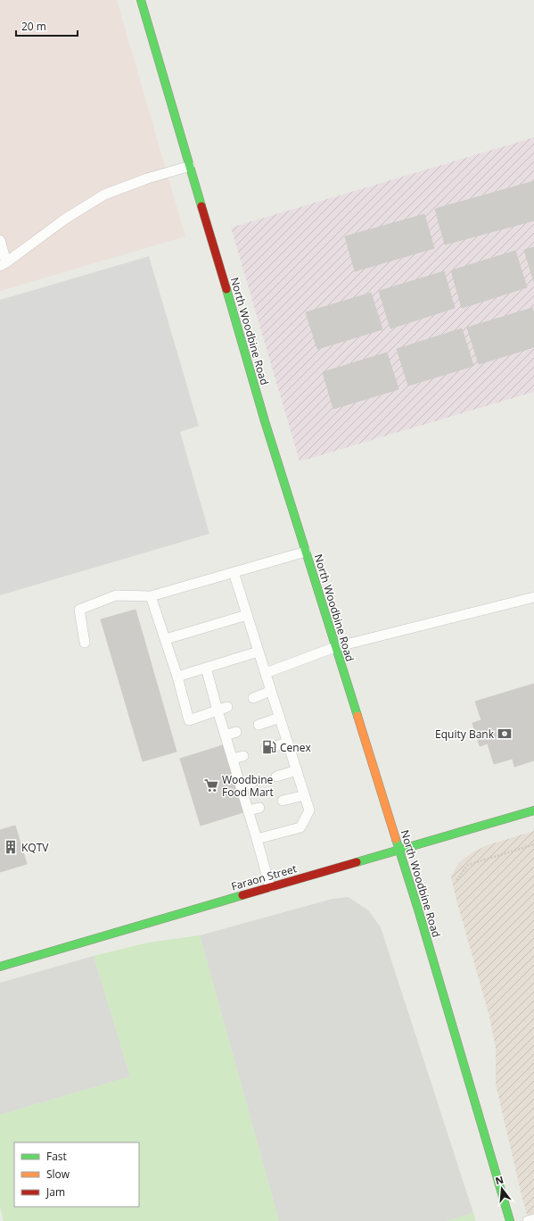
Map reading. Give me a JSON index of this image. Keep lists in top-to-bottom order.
{
  "streets": {
    "main road": ["North Woodbine Road", "Faraon Street"]
  },
  "crossings": [
    ["North Woodbine Road", "Faraon Street"]
  ],
  "places": {
    "bank": ["Equity Bank"],
    "fuel station": ["Cenex"],
    "supermarket": ["Woodbine Food Mart"],
    "building": ["KQTV"]
  },
  "legend": ["Fast", "Slow", "Jam"],
  "scale_bar": "20 m",
  "north": "top"
}
